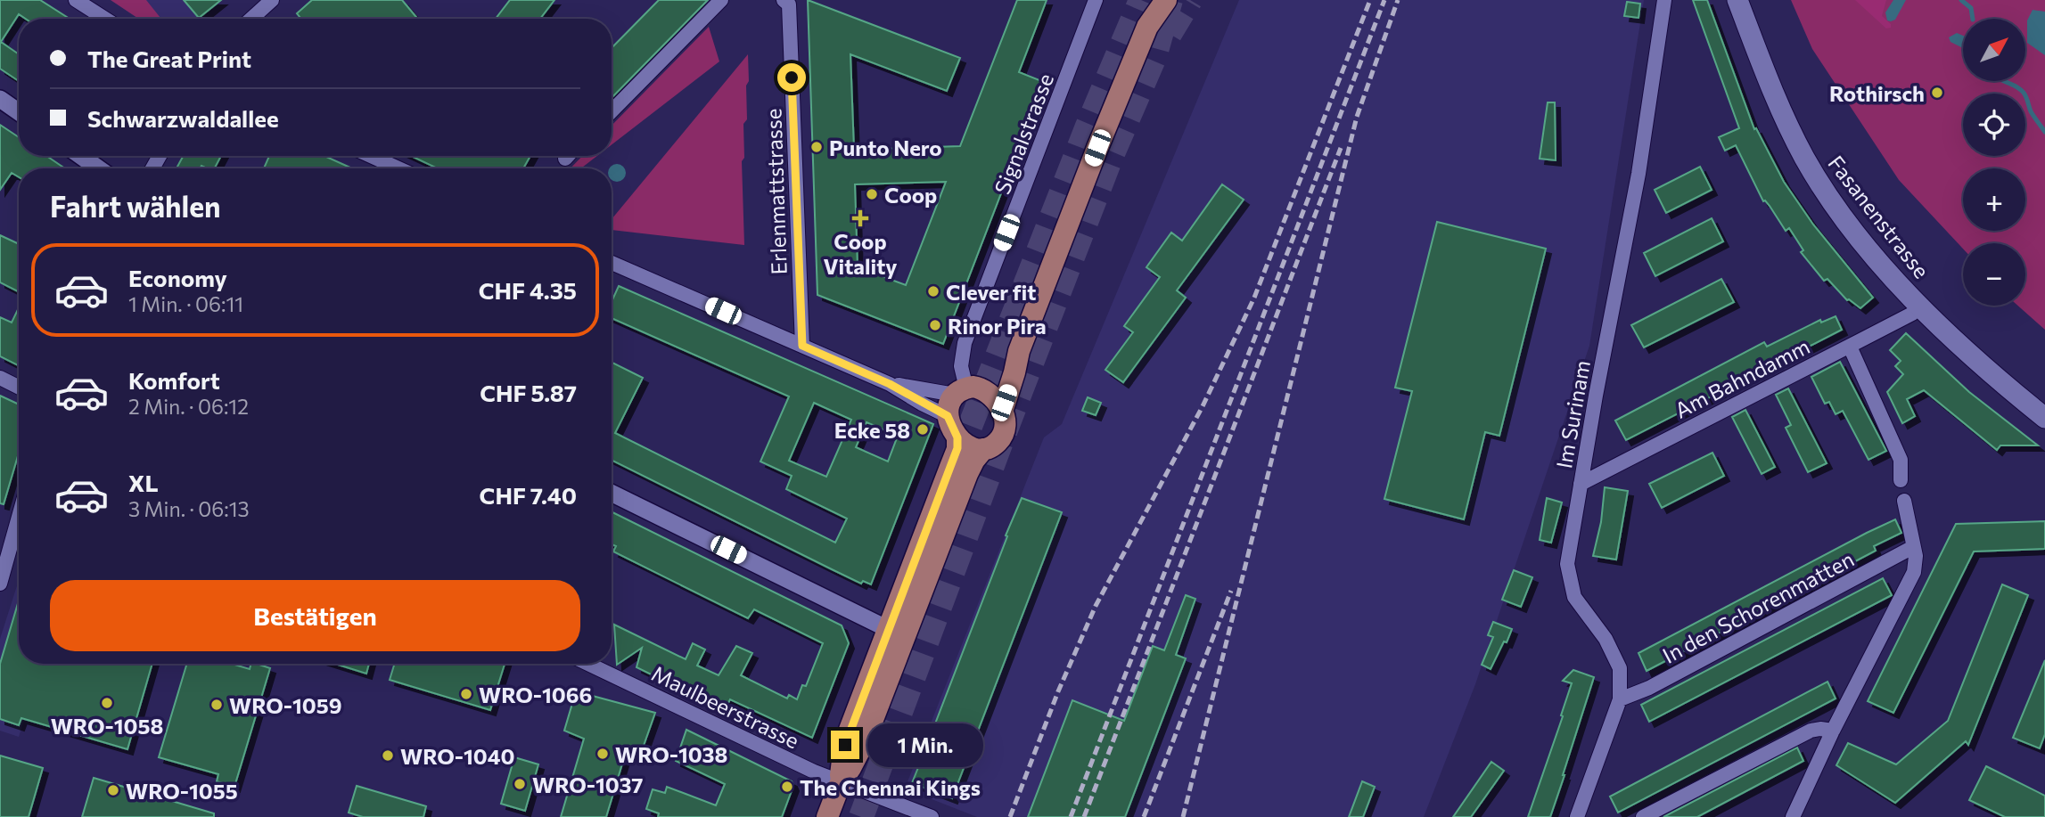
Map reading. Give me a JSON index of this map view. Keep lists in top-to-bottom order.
{
  "streets": {
    "main road": ["Fasanenstrasse"],
    "street": [
      "Signalstrasse",
      "Erlenmattstrasse",
      "Am Bahndamm",
      "Im Surinam",
      "In den Schorenmatten",
      "Maulbeerstrasse"
    ]
  },
  "crossings": [
    ["Fasanenstrasse", "Am Bahndamm"],
    ["Am Bahndamm", "Im Surinam"],
    ["Im Surinam", "In den Schorenmatten"]
  ],
  "places": {
    "other": [
      "Rothirsch",
      "Punto Nero",
      "Coop",
      "Clever fit",
      "Rinor Pira",
      "Ecke 58",
      "WRO-1066",
      "WRO-1058",
      "WRO-1059",
      "WRO-1038",
      "WRO-1040",
      "WRO-1037",
      "The Chennai Kings",
      "WRO-1055"
    ],
    "health": ["Coop Vitality"]
  },
  "north": "top right",
  "page": {
    "map_buttons": ["+", "−"],
    "banner": ["The Great Print", "Schwarzwaldallee"],
    "heading": "Fahrt wählen",
    "list": [
      {
        "name": "Economy",
        "note": "1 Min. · 06:11",
        "value": "CHF 4.35"
      },
      {
        "name": "Komfort",
        "note": "2 Min. · 06:12",
        "value": "CHF 5.87"
      },
      {
        "name": "XL",
        "note": "3 Min. · 06:13",
        "value": "CHF 7.40"
      }
    ],
    "buttons": "Bestätigen",
    "bubble": "1 Min."
  }
}
